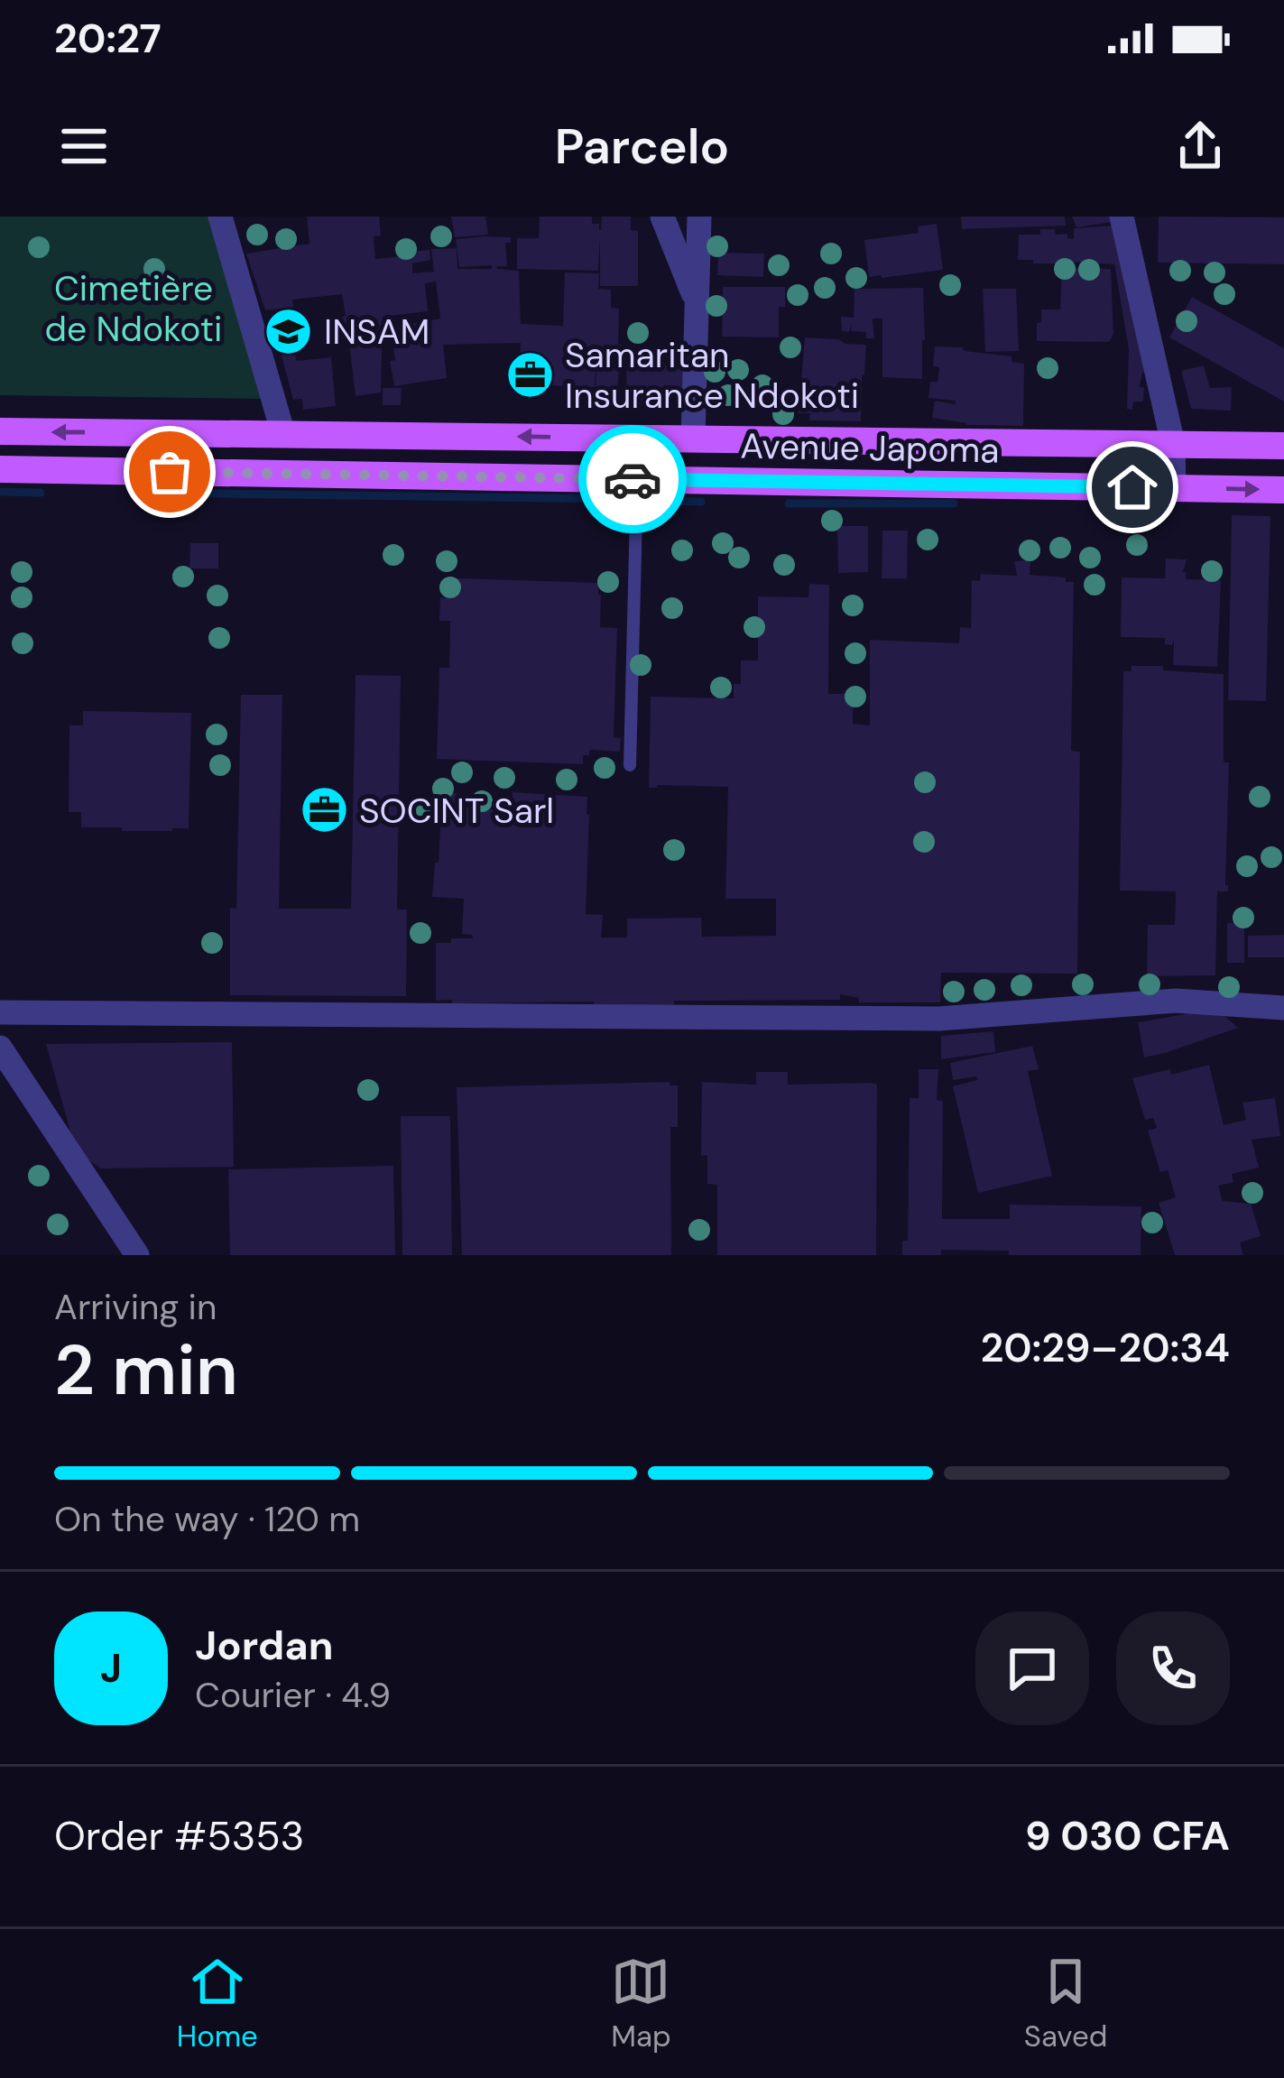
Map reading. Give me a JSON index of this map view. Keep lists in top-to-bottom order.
{
  "streets": {
    "main road": ["Avenue Japoma"]
  },
  "parks": ["Cimetière de Ndokoti"],
  "places": {
    "school or university": ["INSAM"],
    "office": ["Samaritan Insurance Ndokoti", "SOCINT Sarl"]
  },
  "page": {
    "status": "20:27",
    "header": "Parcelo",
    "heading": ["2 min", "Arriving in", "20:29–20:34"],
    "panel": [
      "Jordan",
      "Courier · 4.9",
      "Order #5353",
      "9 030 CFA"
    ],
    "bar": "On the way · 120 m",
    "round": "J",
    "tabs": ["Home", "Map", "Saved"]
  }
}
